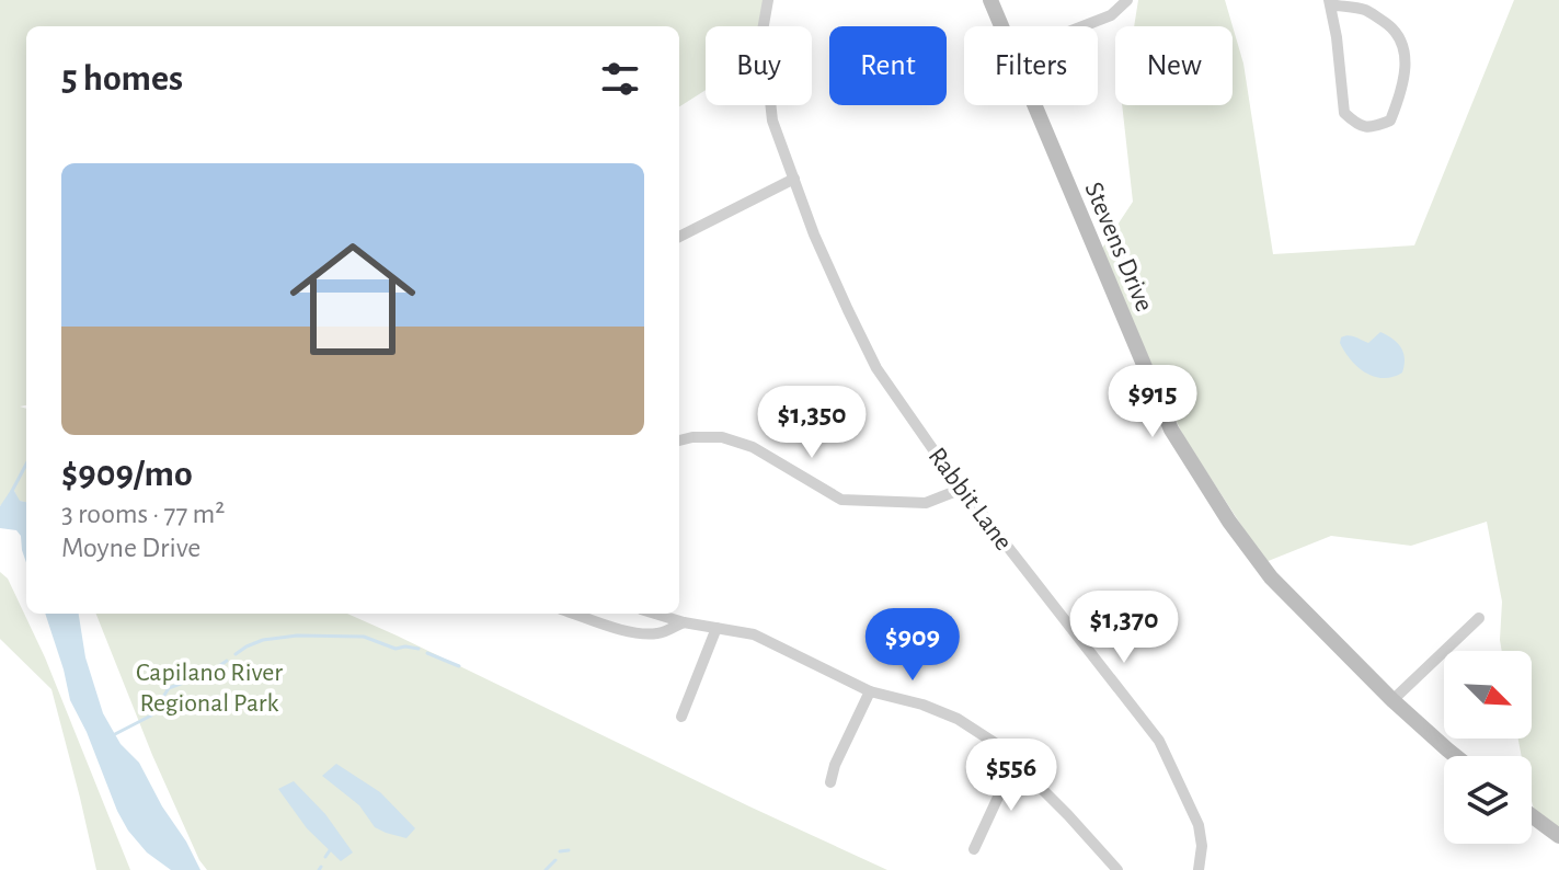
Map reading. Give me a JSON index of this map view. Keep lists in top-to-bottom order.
{
  "streets": {
    "street": ["Stevens Drive", "Rabbit Lane"]
  },
  "parks": ["Capilano River Regional Park"],
  "north": "bottom right",
  "page": {
    "chip": [
      "Buy",
      "Rent",
      "Filters",
      "New"
    ],
    "heading": "5 homes",
    "list": [
      {
        "name": "$909/mo",
        "note": "3 rooms · 77 m² · Moyne Drive"
      }
    ],
    "price": [
      "$915",
      "$1,350",
      "$1,370",
      "$909",
      "$556"
    ]
  }
}
